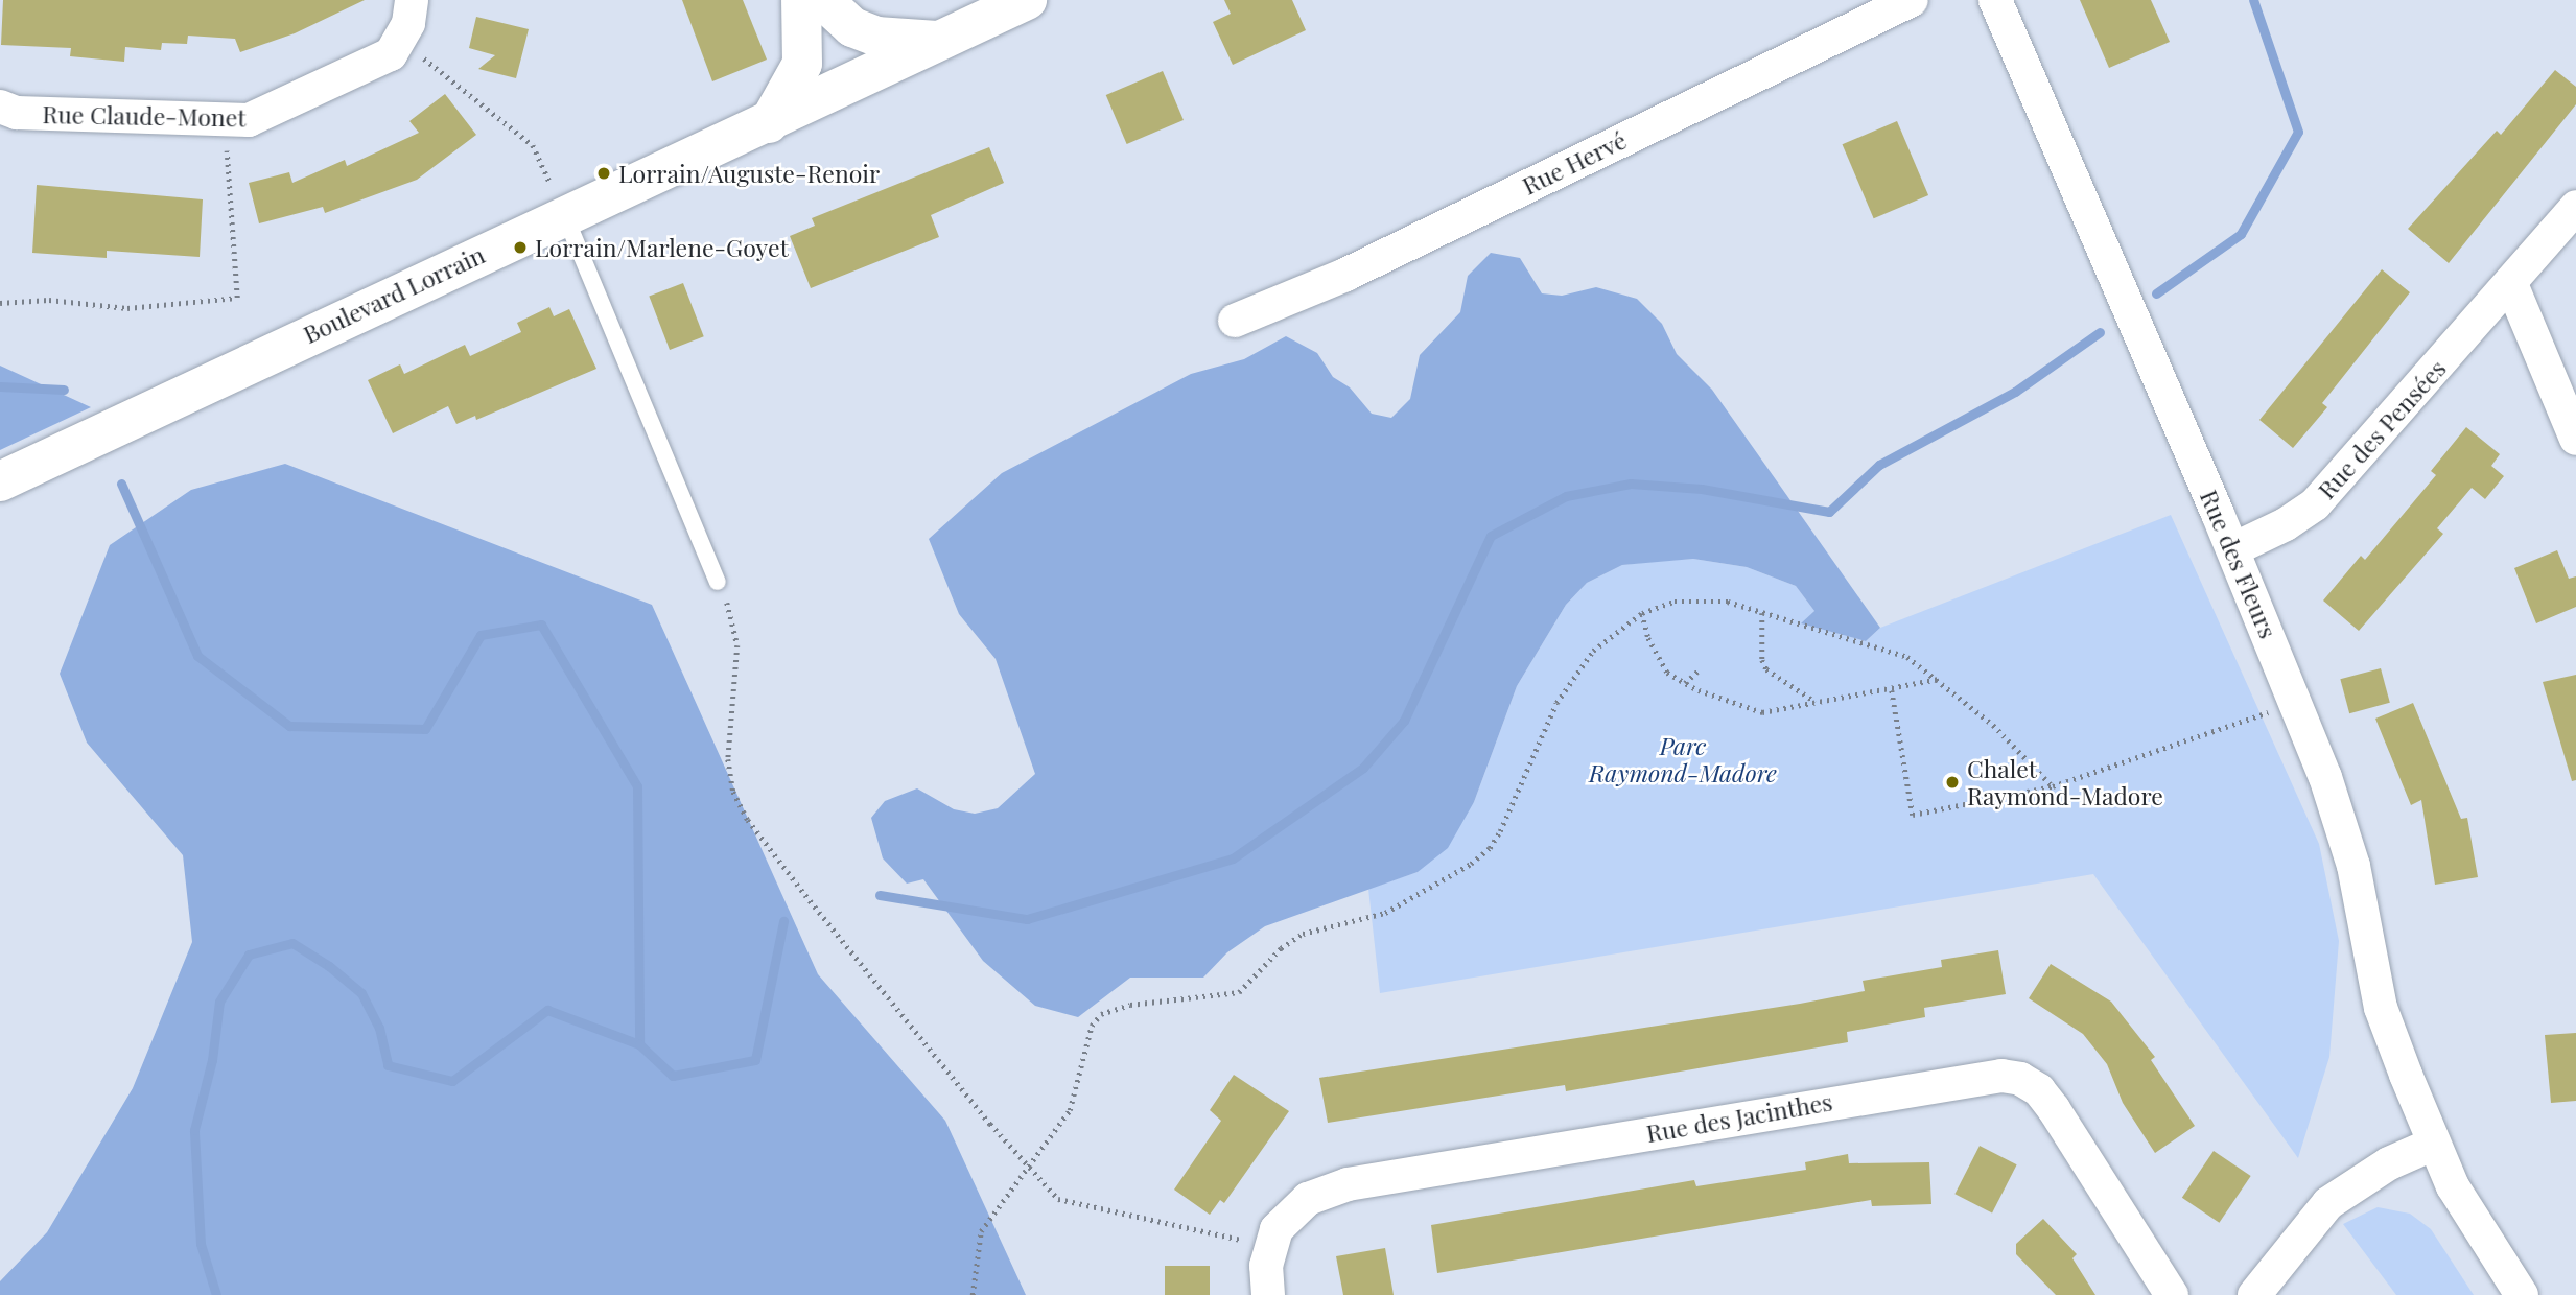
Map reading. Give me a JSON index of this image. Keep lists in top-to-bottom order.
{
  "streets": {
    "main road": ["Boulevard Lorrain"],
    "street": [
      "Rue Claude-Monet",
      "Rue Hervé",
      "Rue des Pensées",
      "Rue des Fleurs",
      "Rue des Jacinthes"
    ]
  },
  "crossings": [
    ["Rue des Pensées", "Rue des Fleurs"]
  ],
  "parks": ["Parc Raymond-Madore"],
  "places": ["Lorrain/Auguste-Renoir", "Lorrain/Marlene-Goyet", "Chalet Raymond-Madore"]
}
